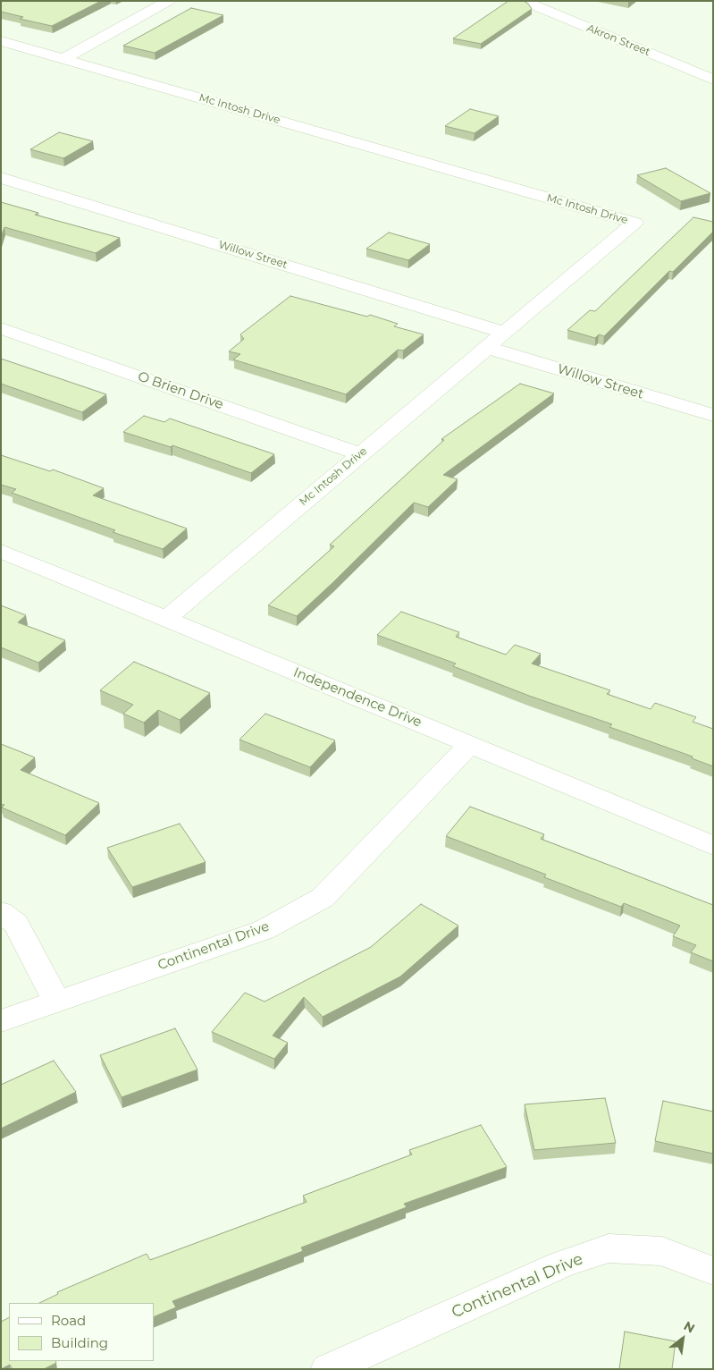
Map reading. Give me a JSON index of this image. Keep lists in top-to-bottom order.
{
  "streets": {
    "street": [
      "Akron Street",
      "Mc Intosh Drive",
      "Willow Street",
      "O Brien Drive",
      "Independence Drive",
      "Continental Drive"
    ]
  },
  "crossings": [
    ["Mc Intosh Drive", "Willow Street"],
    ["Mc Intosh Drive", "O Brien Drive"],
    ["Mc Intosh Drive", "Independence Drive"],
    ["Independence Drive", "Continental Drive"]
  ],
  "legend": ["Road", "Building"],
  "north": "top right"
}
